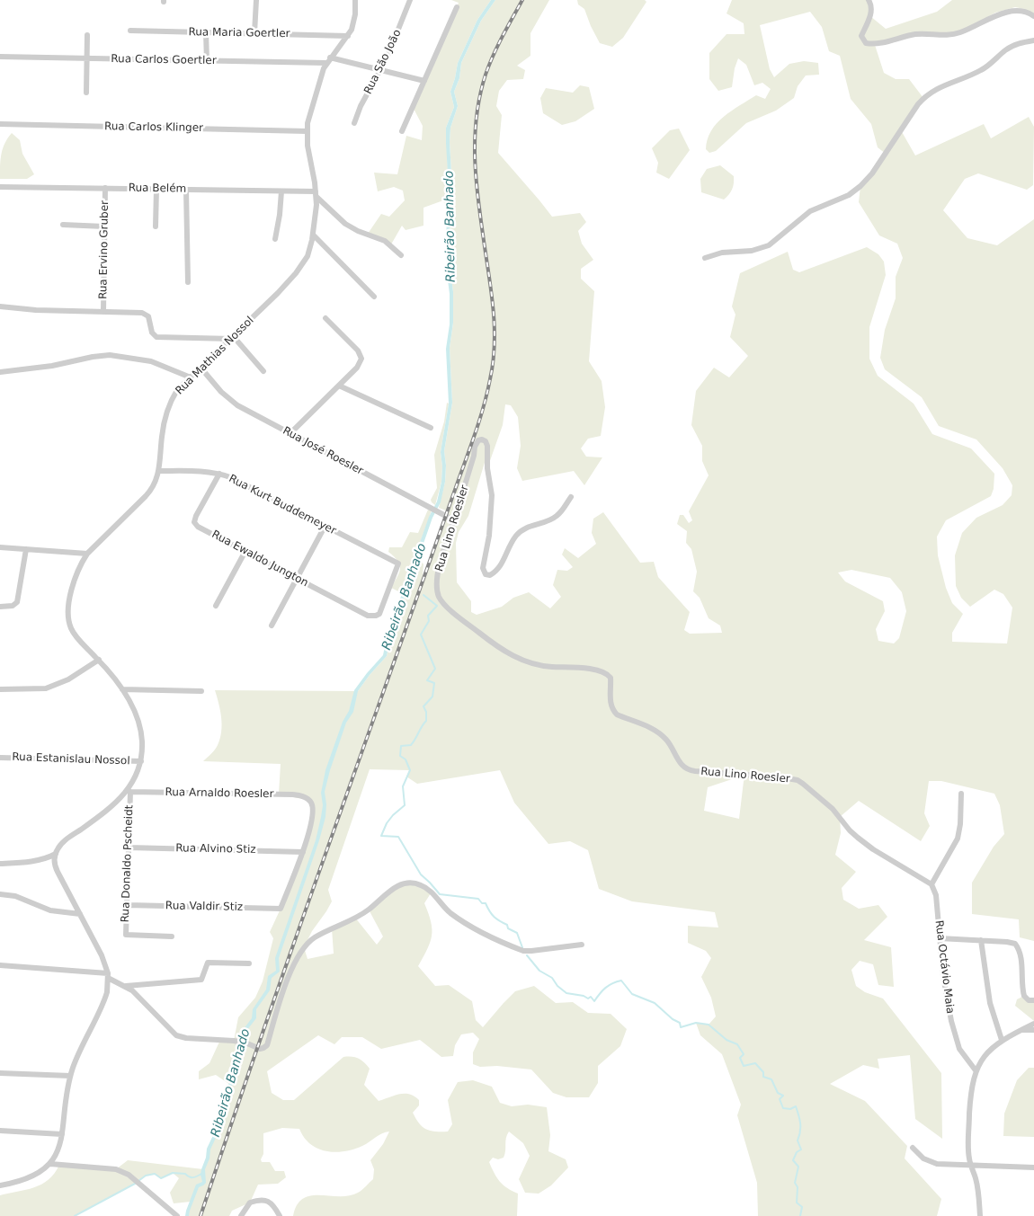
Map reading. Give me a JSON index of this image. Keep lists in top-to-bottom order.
{
  "streets": {
    "street": [
      "Rua Maria Goertler",
      "Rua Carlos Goertler",
      "Rua São João",
      "Rua Carlos Klinger",
      "Rua Belém",
      "Rua Ervino Gruber",
      "Rua Mathias Nossol",
      "Rua José Roesler",
      "Rua Kurt Buddemeyer",
      "Rua Lino Roesler",
      "Rua Ewaldo Jungton",
      "Rua Estanislau Nossol",
      "Rua Arnaldo Roesler",
      "Rua Alvino Stiz",
      "Rua Donaldo Pscheidt",
      "Rua Valdir Stiz",
      "Rua Octávio Maia"
    ]
  },
  "crossings": [
    ["Rua Maria Goertler", "Rua Mathias Nossol"],
    ["Rua Carlos Goertler", "Rua São João"],
    ["Rua Carlos Goertler", "Rua Mathias Nossol"],
    ["Rua Carlos Klinger", "Rua Mathias Nossol"],
    ["Rua Belém", "Rua Ervino Gruber"],
    ["Rua Belém", "Rua Mathias Nossol"],
    ["Rua Mathias Nossol", "Rua José Roesler"],
    ["Rua Mathias Nossol", "Rua Kurt Buddemeyer"],
    ["Rua Mathias Nossol", "Rua Estanislau Nossol"],
    ["Rua Mathias Nossol", "Rua Arnaldo Roesler"],
    ["Rua Mathias Nossol", "Rua Donaldo Pscheidt"],
    ["Rua José Roesler", "Rua Lino Roesler"],
    ["Rua Kurt Buddemeyer", "Rua Ewaldo Jungton"],
    ["Rua Lino Roesler", "Rua Octávio Maia"],
    ["Rua Arnaldo Roesler", "Rua Alvino Stiz"],
    ["Rua Arnaldo Roesler", "Rua Donaldo Pscheidt"],
    ["Rua Arnaldo Roesler", "Rua Valdir Stiz"],
    ["Rua Alvino Stiz", "Rua Donaldo Pscheidt"],
    ["Rua Alvino Stiz", "Rua Valdir Stiz"],
    ["Rua Donaldo Pscheidt", "Rua Valdir Stiz"]
  ],
  "water": ["Ribeirão Banhado"]
}
